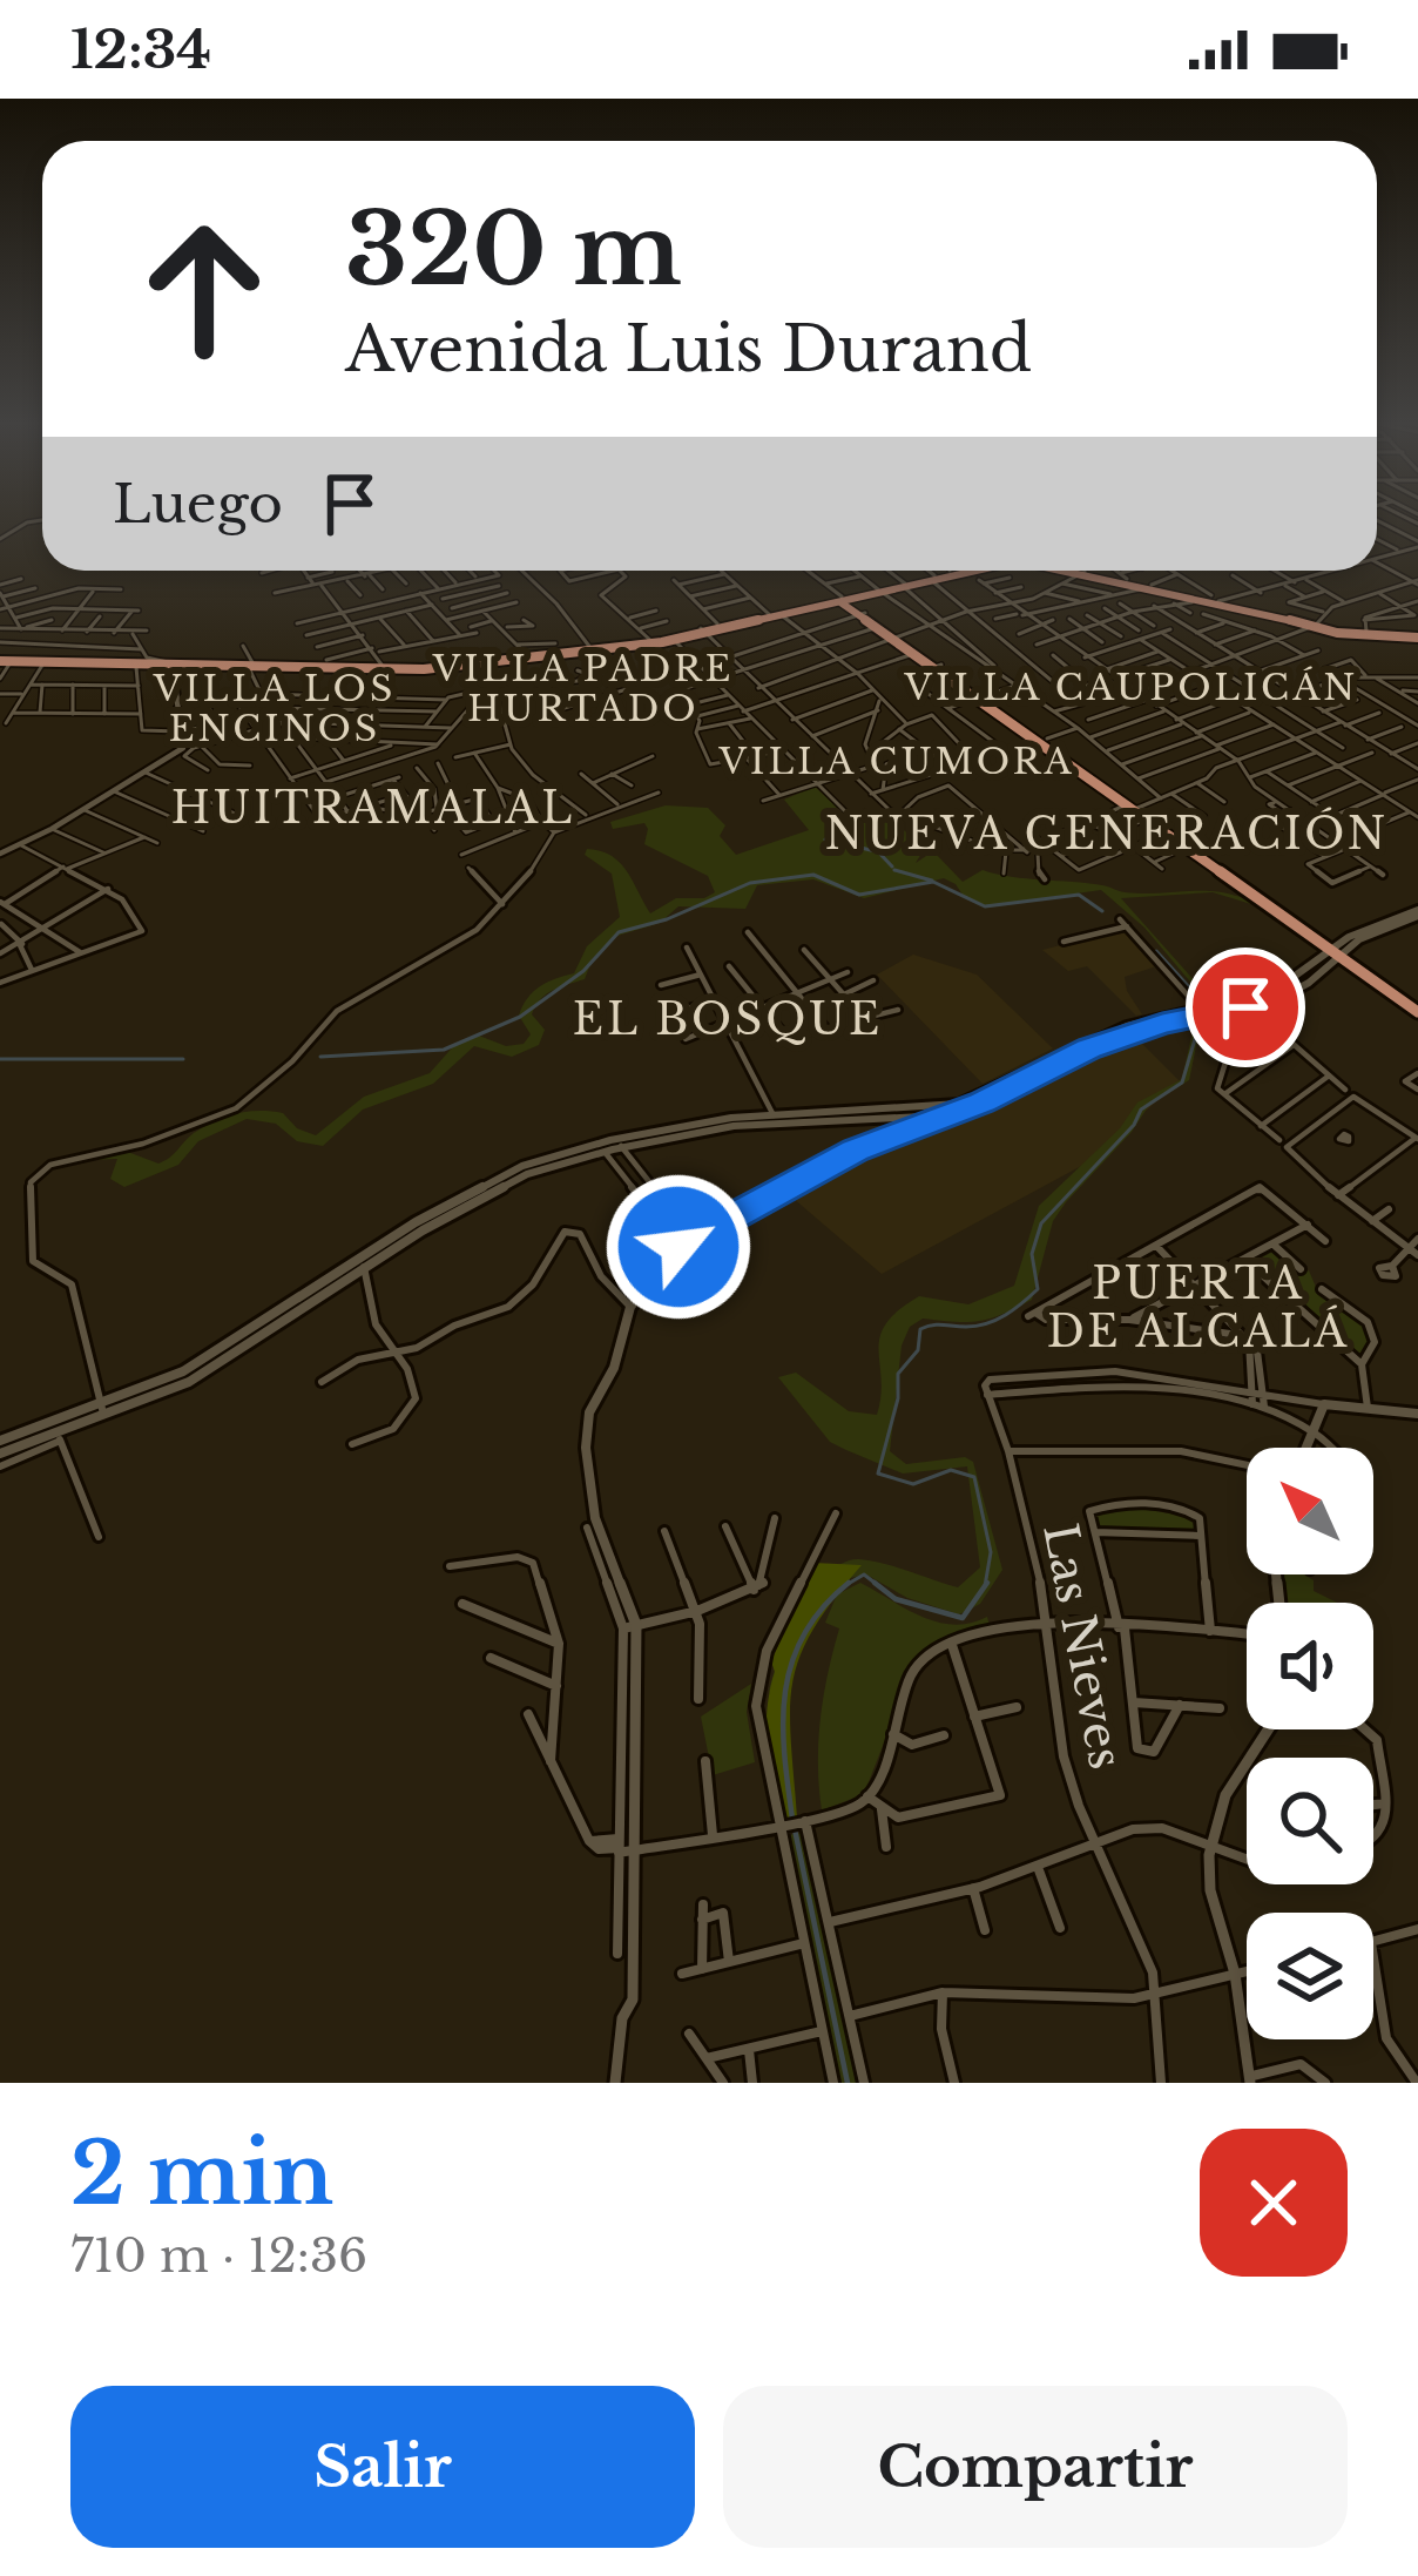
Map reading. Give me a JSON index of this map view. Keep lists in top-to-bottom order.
{
  "streets": {
    "street": ["Las Nieves"]
  },
  "districts": [
    "VILLA PADRE HURTADO",
    "VILLA CAUPOLICÁN",
    "VILLA LOS ENCINOS",
    "VILLA CUMORA",
    "HUITRAMALAL",
    "NUEVA GENERACIÓN",
    "EL BOSQUE",
    "PUERTA DE ALCALÁ"
  ],
  "north": "top left",
  "page": {
    "status": "12:34",
    "turn": ["320 m", "Avenida Luis Durand"],
    "then": "Luego",
    "heading": ["2 min", "710 m · 12:36"],
    "buttons": ["Salir", "Compartir"]
  }
}
